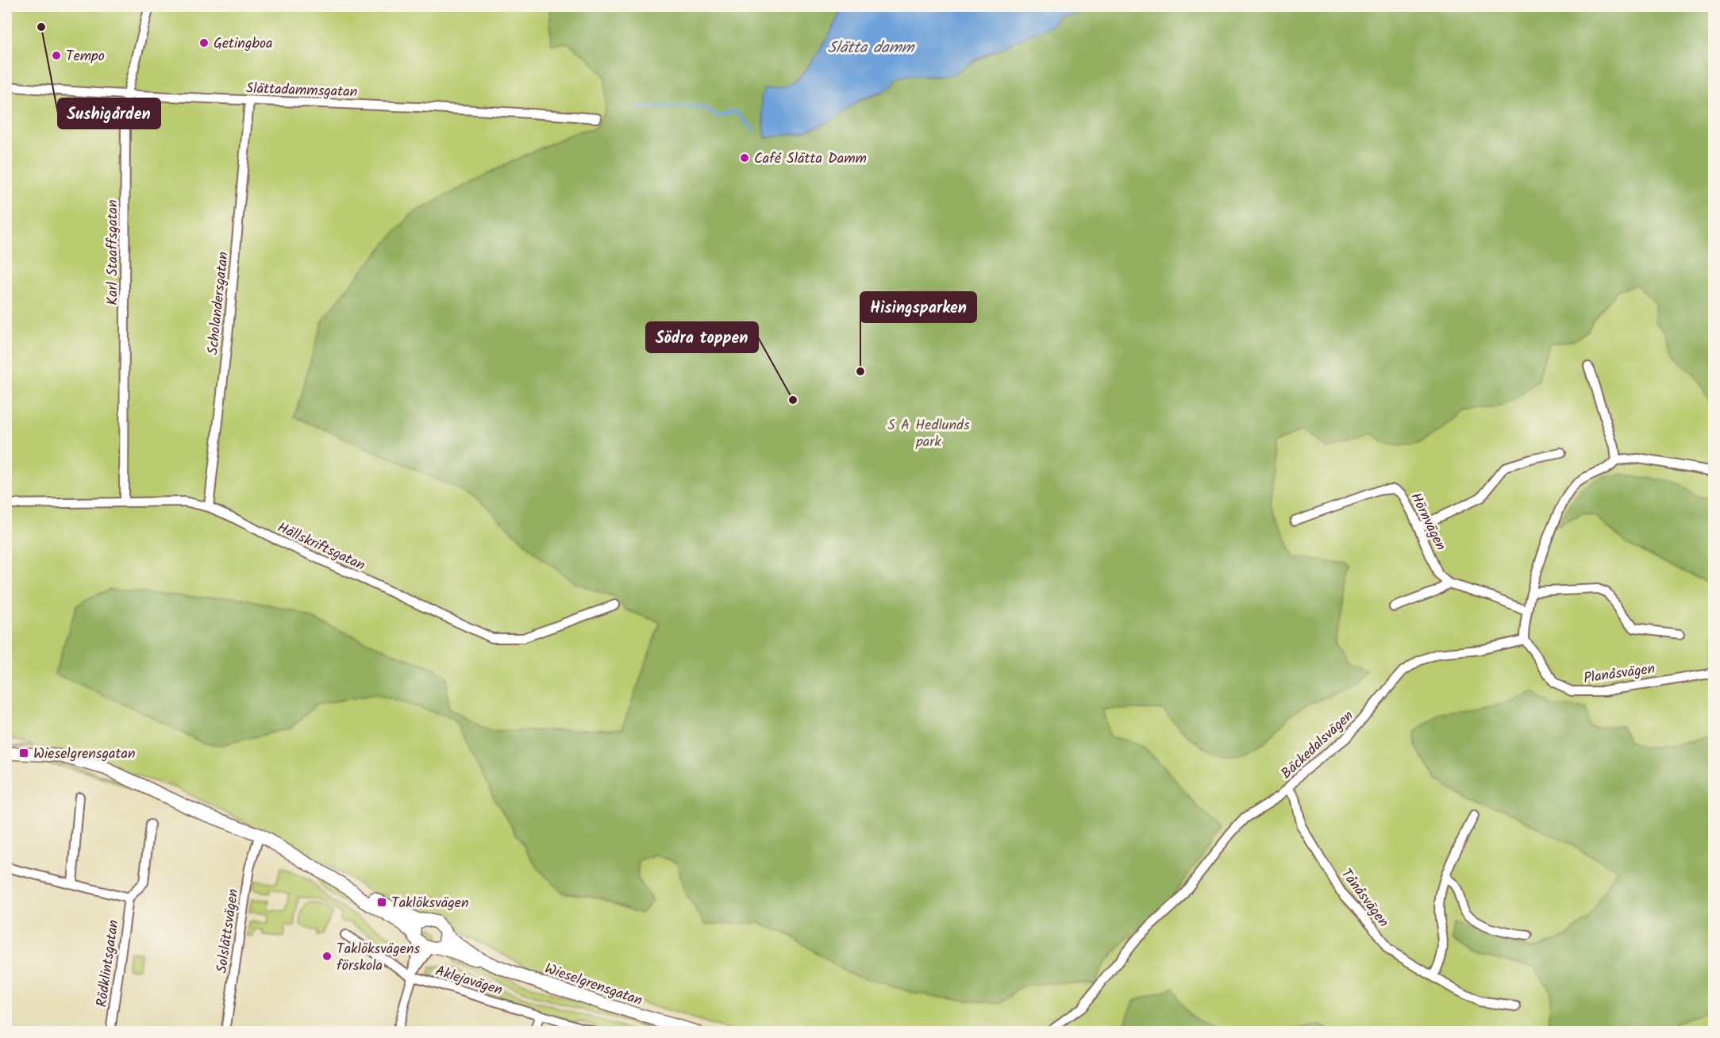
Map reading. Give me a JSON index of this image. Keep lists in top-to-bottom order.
{
  "streets": {
    "street": [
      "Slättadammsgatan",
      "Karl Staaffsgatan",
      "Scholandersgatan",
      "Hörnvägen",
      "Hällskriftsgatan",
      "Planåsvägen",
      "Bäckedalsvägen",
      "Tånåsvägen",
      "Solslättsvägen",
      "Rödklintsgatan",
      "Aklejavägen",
      "Wieselgrensgatan"
    ]
  },
  "crossings": [
    ["Slättadammsgatan", "Karl Staaffsgatan"],
    ["Slättadammsgatan", "Scholandersgatan"],
    ["Karl Staaffsgatan", "Hällskriftsgatan"],
    ["Scholandersgatan", "Hällskriftsgatan"],
    ["Planåsvägen", "Bäckedalsvägen"],
    ["Bäckedalsvägen", "Tånåsvägen"],
    ["Solslättsvägen", "Wieselgrensgatan"]
  ],
  "water": ["Slätta damm"],
  "parks": ["S A Hedlunds park"],
  "places": {
    "other": [
      "Sushigården",
      "Getingboa",
      "Tempo",
      "Café Slätta Damm",
      "Hisingsparken",
      "Södra toppen",
      "Taklöksvägens förskola"
    ],
    "transit": ["Wieselgrensgatan", "Taklöksvägen"]
  }
}
